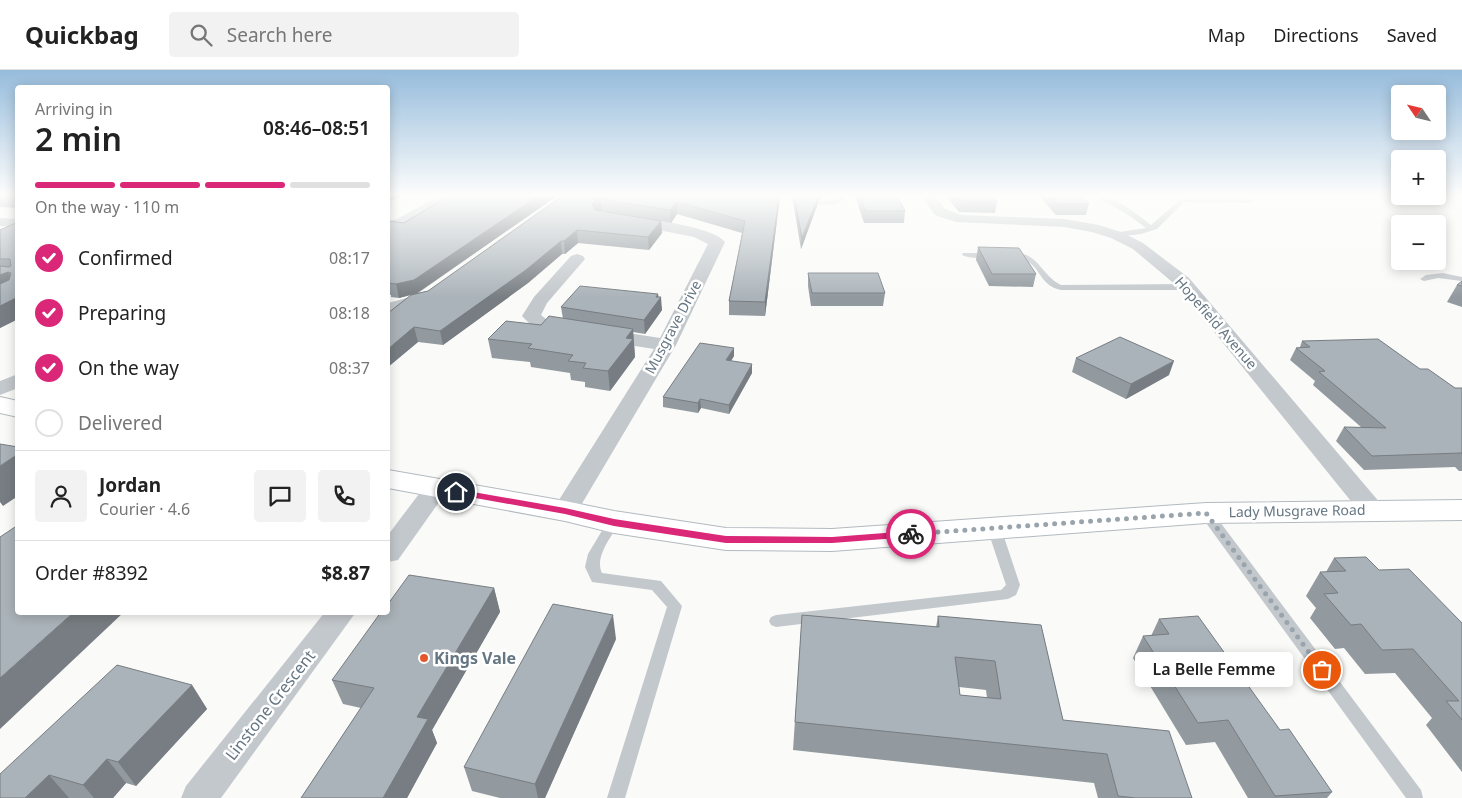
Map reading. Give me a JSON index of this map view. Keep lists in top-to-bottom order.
{
  "streets": {
    "main road": ["Lady Musgrave Road"],
    "street": ["Hopefield Avenue", "Musgrave Drive", "Linstone Crescent"]
  },
  "crossings": [
    ["Hopefield Avenue", "Lady Musgrave Road"],
    ["Musgrave Drive", "Lady Musgrave Road"]
  ],
  "places": ["Kings Vale", "La Belle Femme"],
  "north": "top left",
  "page": {
    "header": "Quickbag",
    "search": "Search here",
    "nav": ["Map", "Directions", "Saved"],
    "map_buttons": ["+", "−"],
    "heading": ["2 min", "Arriving in", "08:46–08:51"],
    "panel": [
      "Jordan",
      "Courier · 4.6",
      "Order #8392",
      "$8.87"
    ],
    "bar": "On the way · 110 m",
    "list": [
      ["Confirmed", "08:17"],
      ["Preparing", "08:18"],
      ["On the way", "08:37"],
      "Delivered"
    ],
    "bubble": "La Belle Femme"
  }
}
